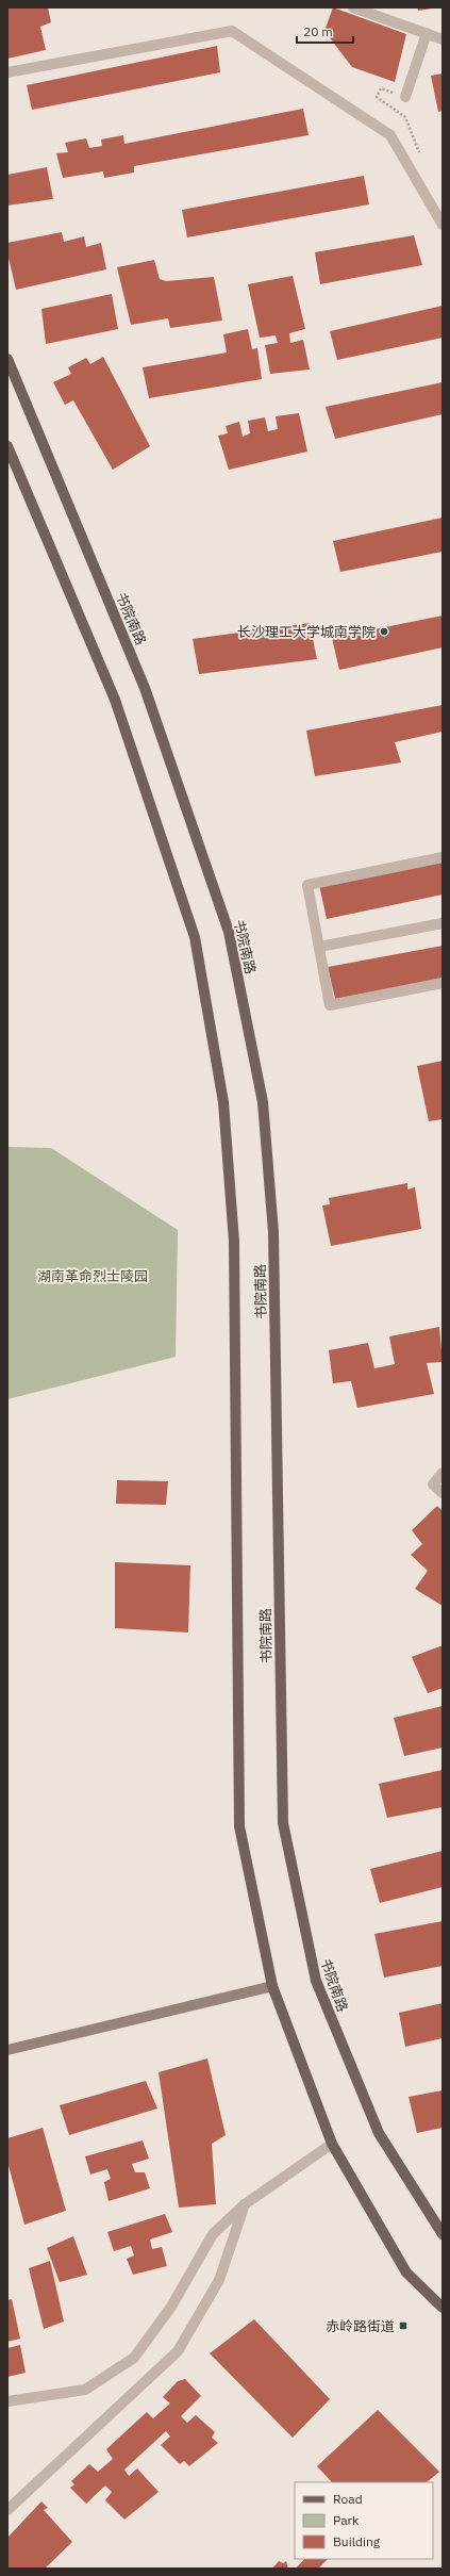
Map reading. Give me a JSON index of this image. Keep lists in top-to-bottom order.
{
  "streets": {
    "main road": ["书院南路"]
  },
  "parks": ["湖南革命烈士陵园"],
  "places": {
    "other": ["长沙理工大学城南学院"],
    "transit": ["赤岭路街道"]
  },
  "legend": ["Road", "Park", "Building"],
  "scale_bar": "20 m"
}
